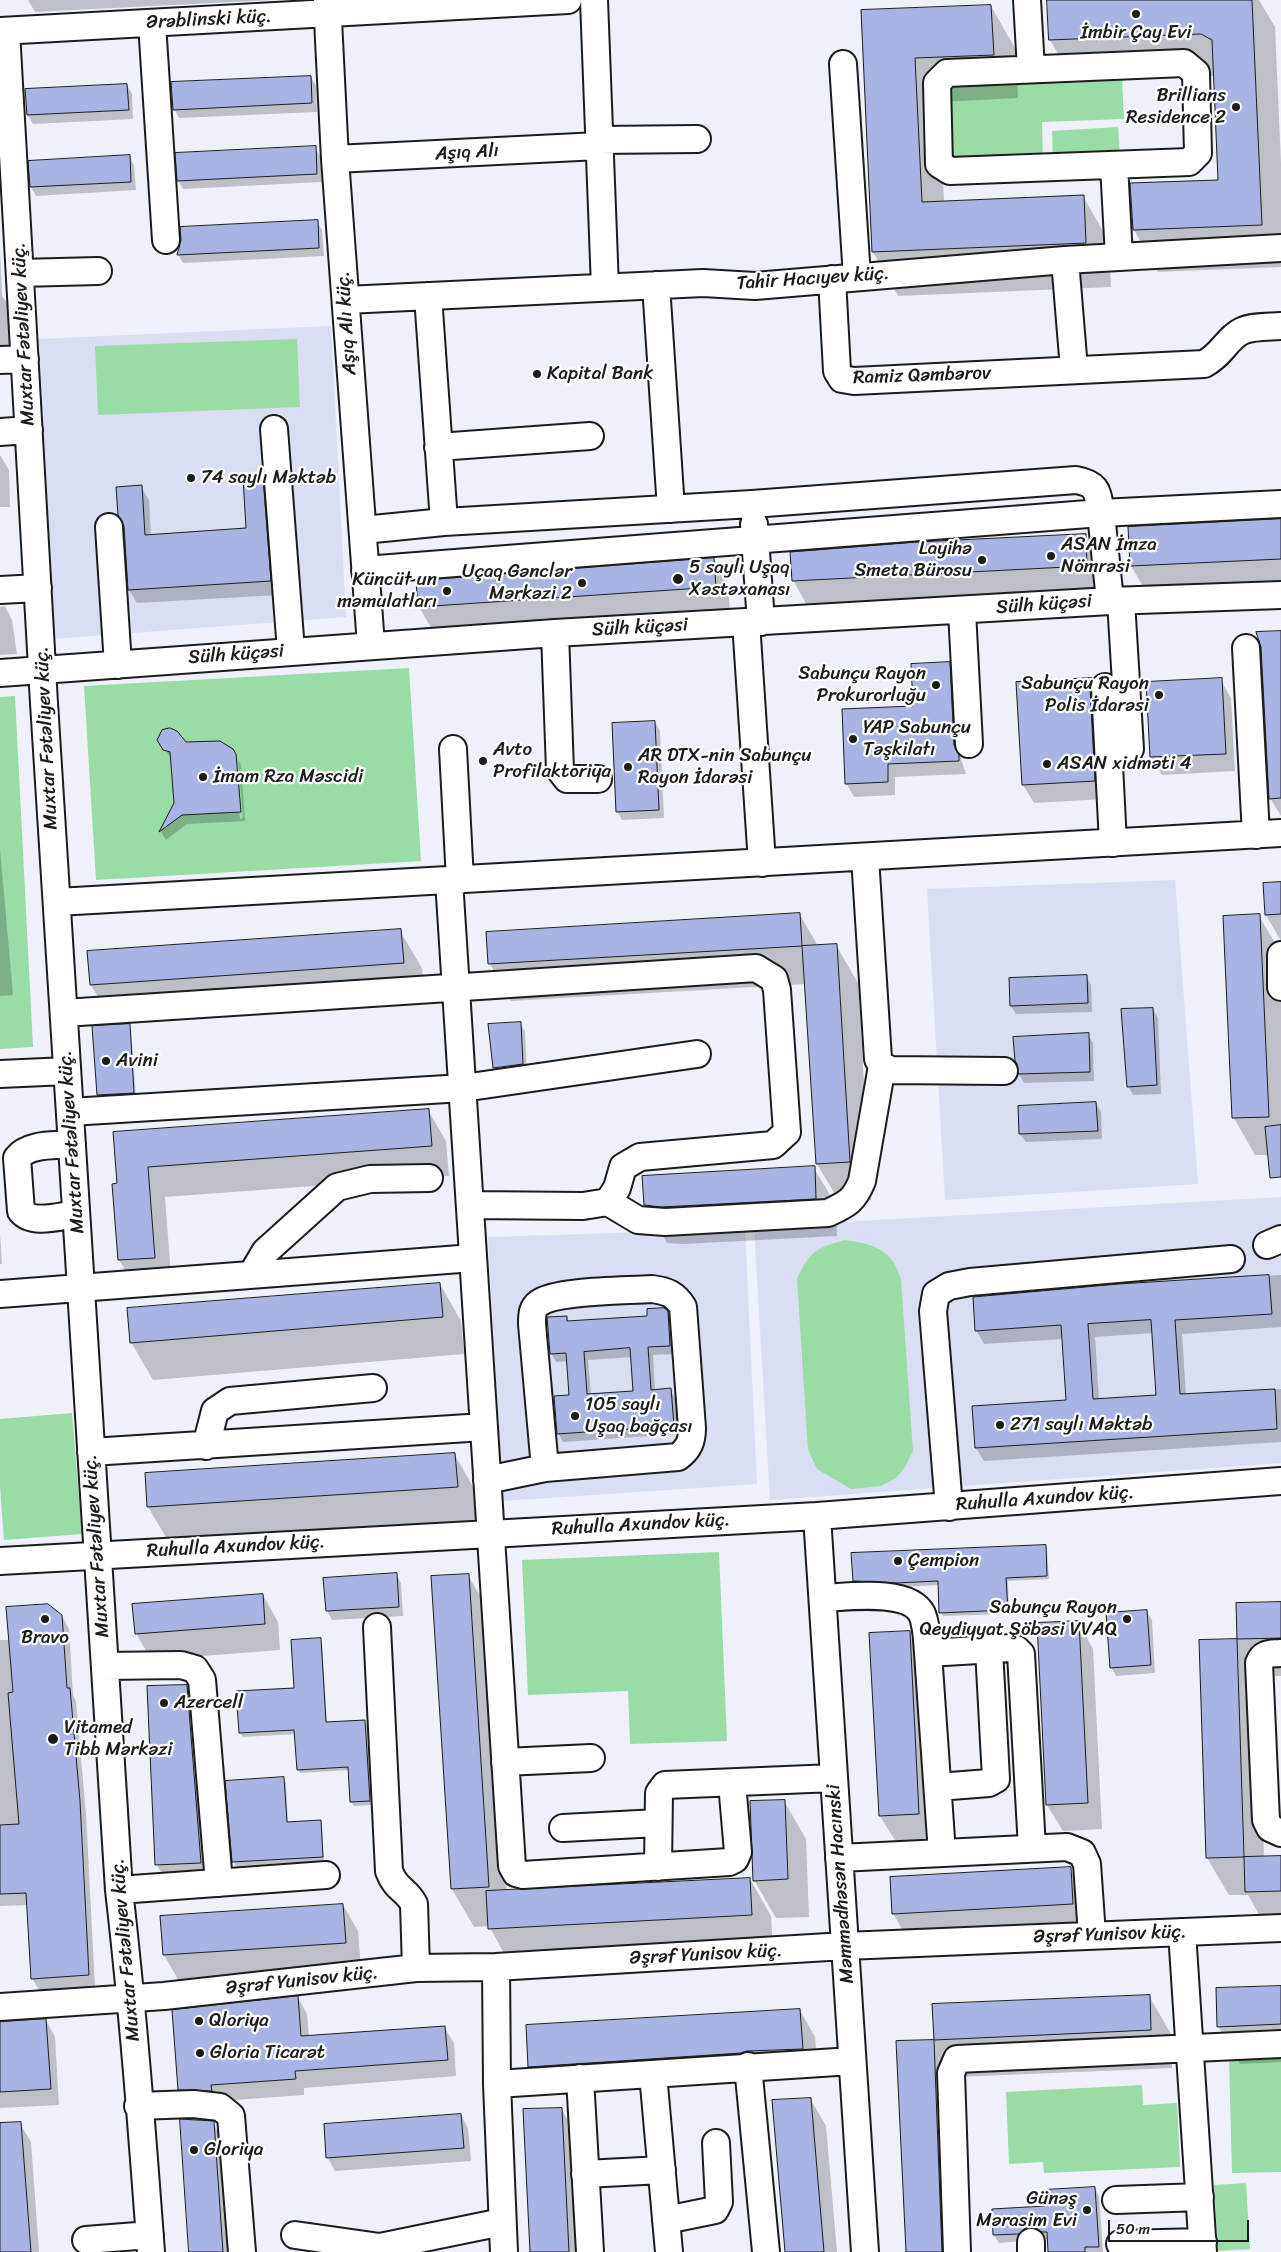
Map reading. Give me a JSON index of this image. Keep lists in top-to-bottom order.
{
  "streets": {
    "street": [
      "Ərəblinski küç.",
      "Aşıq Alı",
      "Tahir Hacıyev küç.",
      "Aşıq Alı küç.",
      "Muxtar Fətəliyev küç.",
      "Ramiz Qəmbərov",
      "Sülh küçəsi",
      "Ruhulla Axundov küç.",
      "Məmmədhəsən Hacınski",
      "Əşrəf Yunisov küç."
    ]
  },
  "crossings": [
    ["Ərəblinski küç.", "Aşıq Alı küç."],
    ["Ərəblinski küç.", "Muxtar Fətəliyev küç."],
    ["Aşıq Alı", "Aşıq Alı küç."],
    ["Tahir Hacıyev küç.", "Aşıq Alı küç."],
    ["Tahir Hacıyev küç.", "Ramiz Qəmbərov"],
    ["Aşıq Alı küç.", "Sülh küçəsi"],
    ["Muxtar Fətəliyev küç.", "Sülh küçəsi"],
    ["Muxtar Fətəliyev küç.", "Ruhulla Axundov küç."],
    ["Muxtar Fətəliyev küç.", "Əşrəf Yunisov küç."],
    ["Ruhulla Axundov küç.", "Məmmədhəsən Hacınski"],
    ["Məmmədhəsən Hacınski", "Əşrəf Yunisov küç."]
  ],
  "places": [
    "İmbir Çay Evi",
    "Brillians Residence 2",
    "Kapital Bank",
    "74 saylı Məktəb",
    "ASAN İmza Nömrəsi",
    "Layihə Smeta Bürosu",
    "5 saylı Uşaq Xəstəxanası",
    "Uçaq Gənclər Mərkəzi 2",
    "Küncüt un məmulatları",
    "Sabunçu Rayon Prokurorluğu",
    "Sabunçu Rayon Polis İdarəsi",
    "YAP Sabunçu Təşkilatı",
    "Avto Profilaktoriya",
    "ASAN xidməti 4",
    "AR DTX-nin Sabunçu Rayon İdarəsi",
    "İmam Rza Məscidi",
    "Avini",
    "105 saylı Uşaq bağçası",
    "271 saylı Məktəb",
    "Çempion",
    "Bravo",
    "Sabunçu Rayon Qeydiyyat Şöbəsi VVAQ",
    "Azercell",
    "Vitamed Tibb Mərkəzi",
    "Qloriya",
    "Gloria Ticarət",
    "Gloriya",
    "Günəş Mərasim Evi"
  ],
  "scale_bar": "50 m"
}
